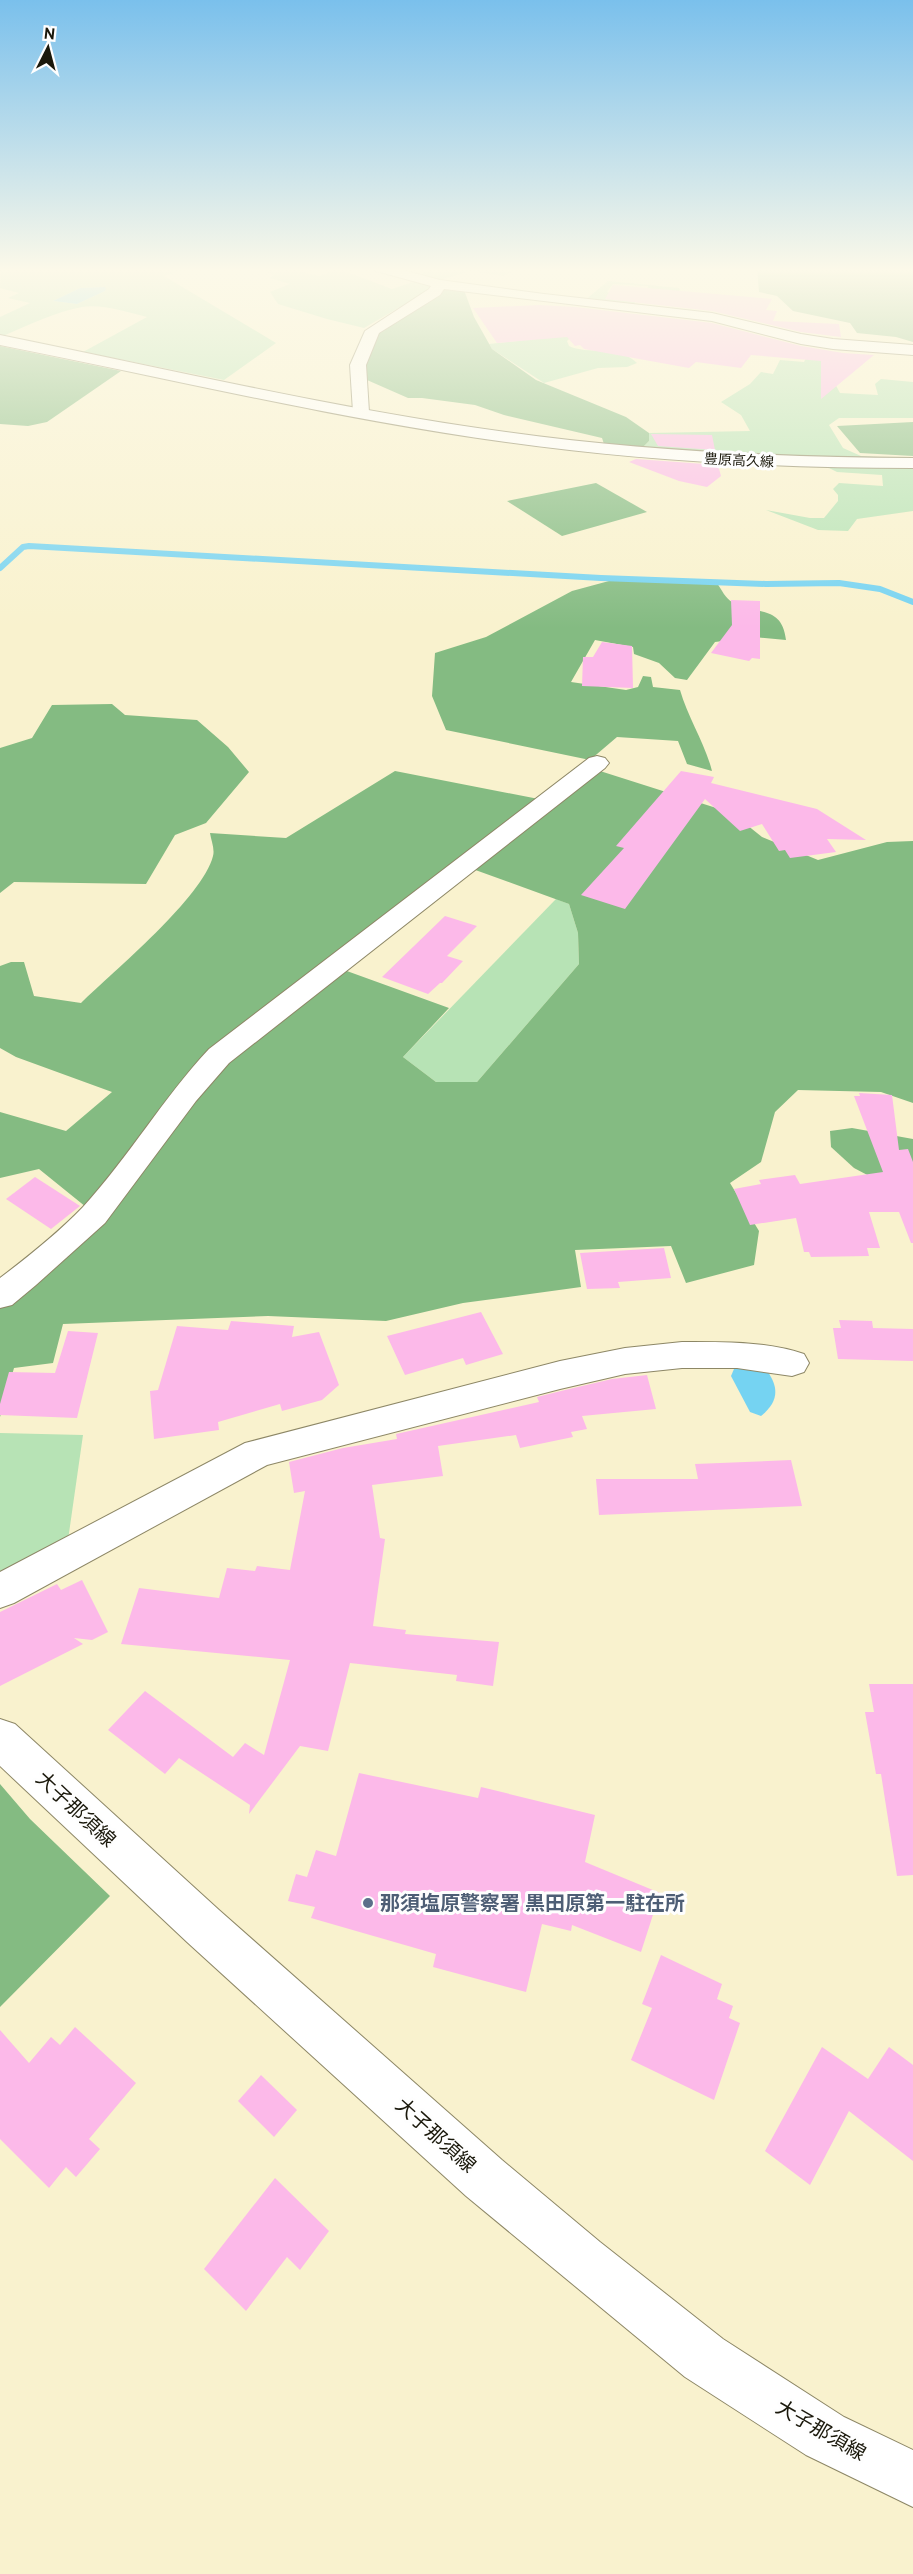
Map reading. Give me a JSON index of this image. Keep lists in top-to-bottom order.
{
  "streets": {
    "street": ["豊原高久線", "大子那須線"]
  },
  "places": ["那須塩原警察署 黒田原第一駐在所"],
  "north": "top"
}
